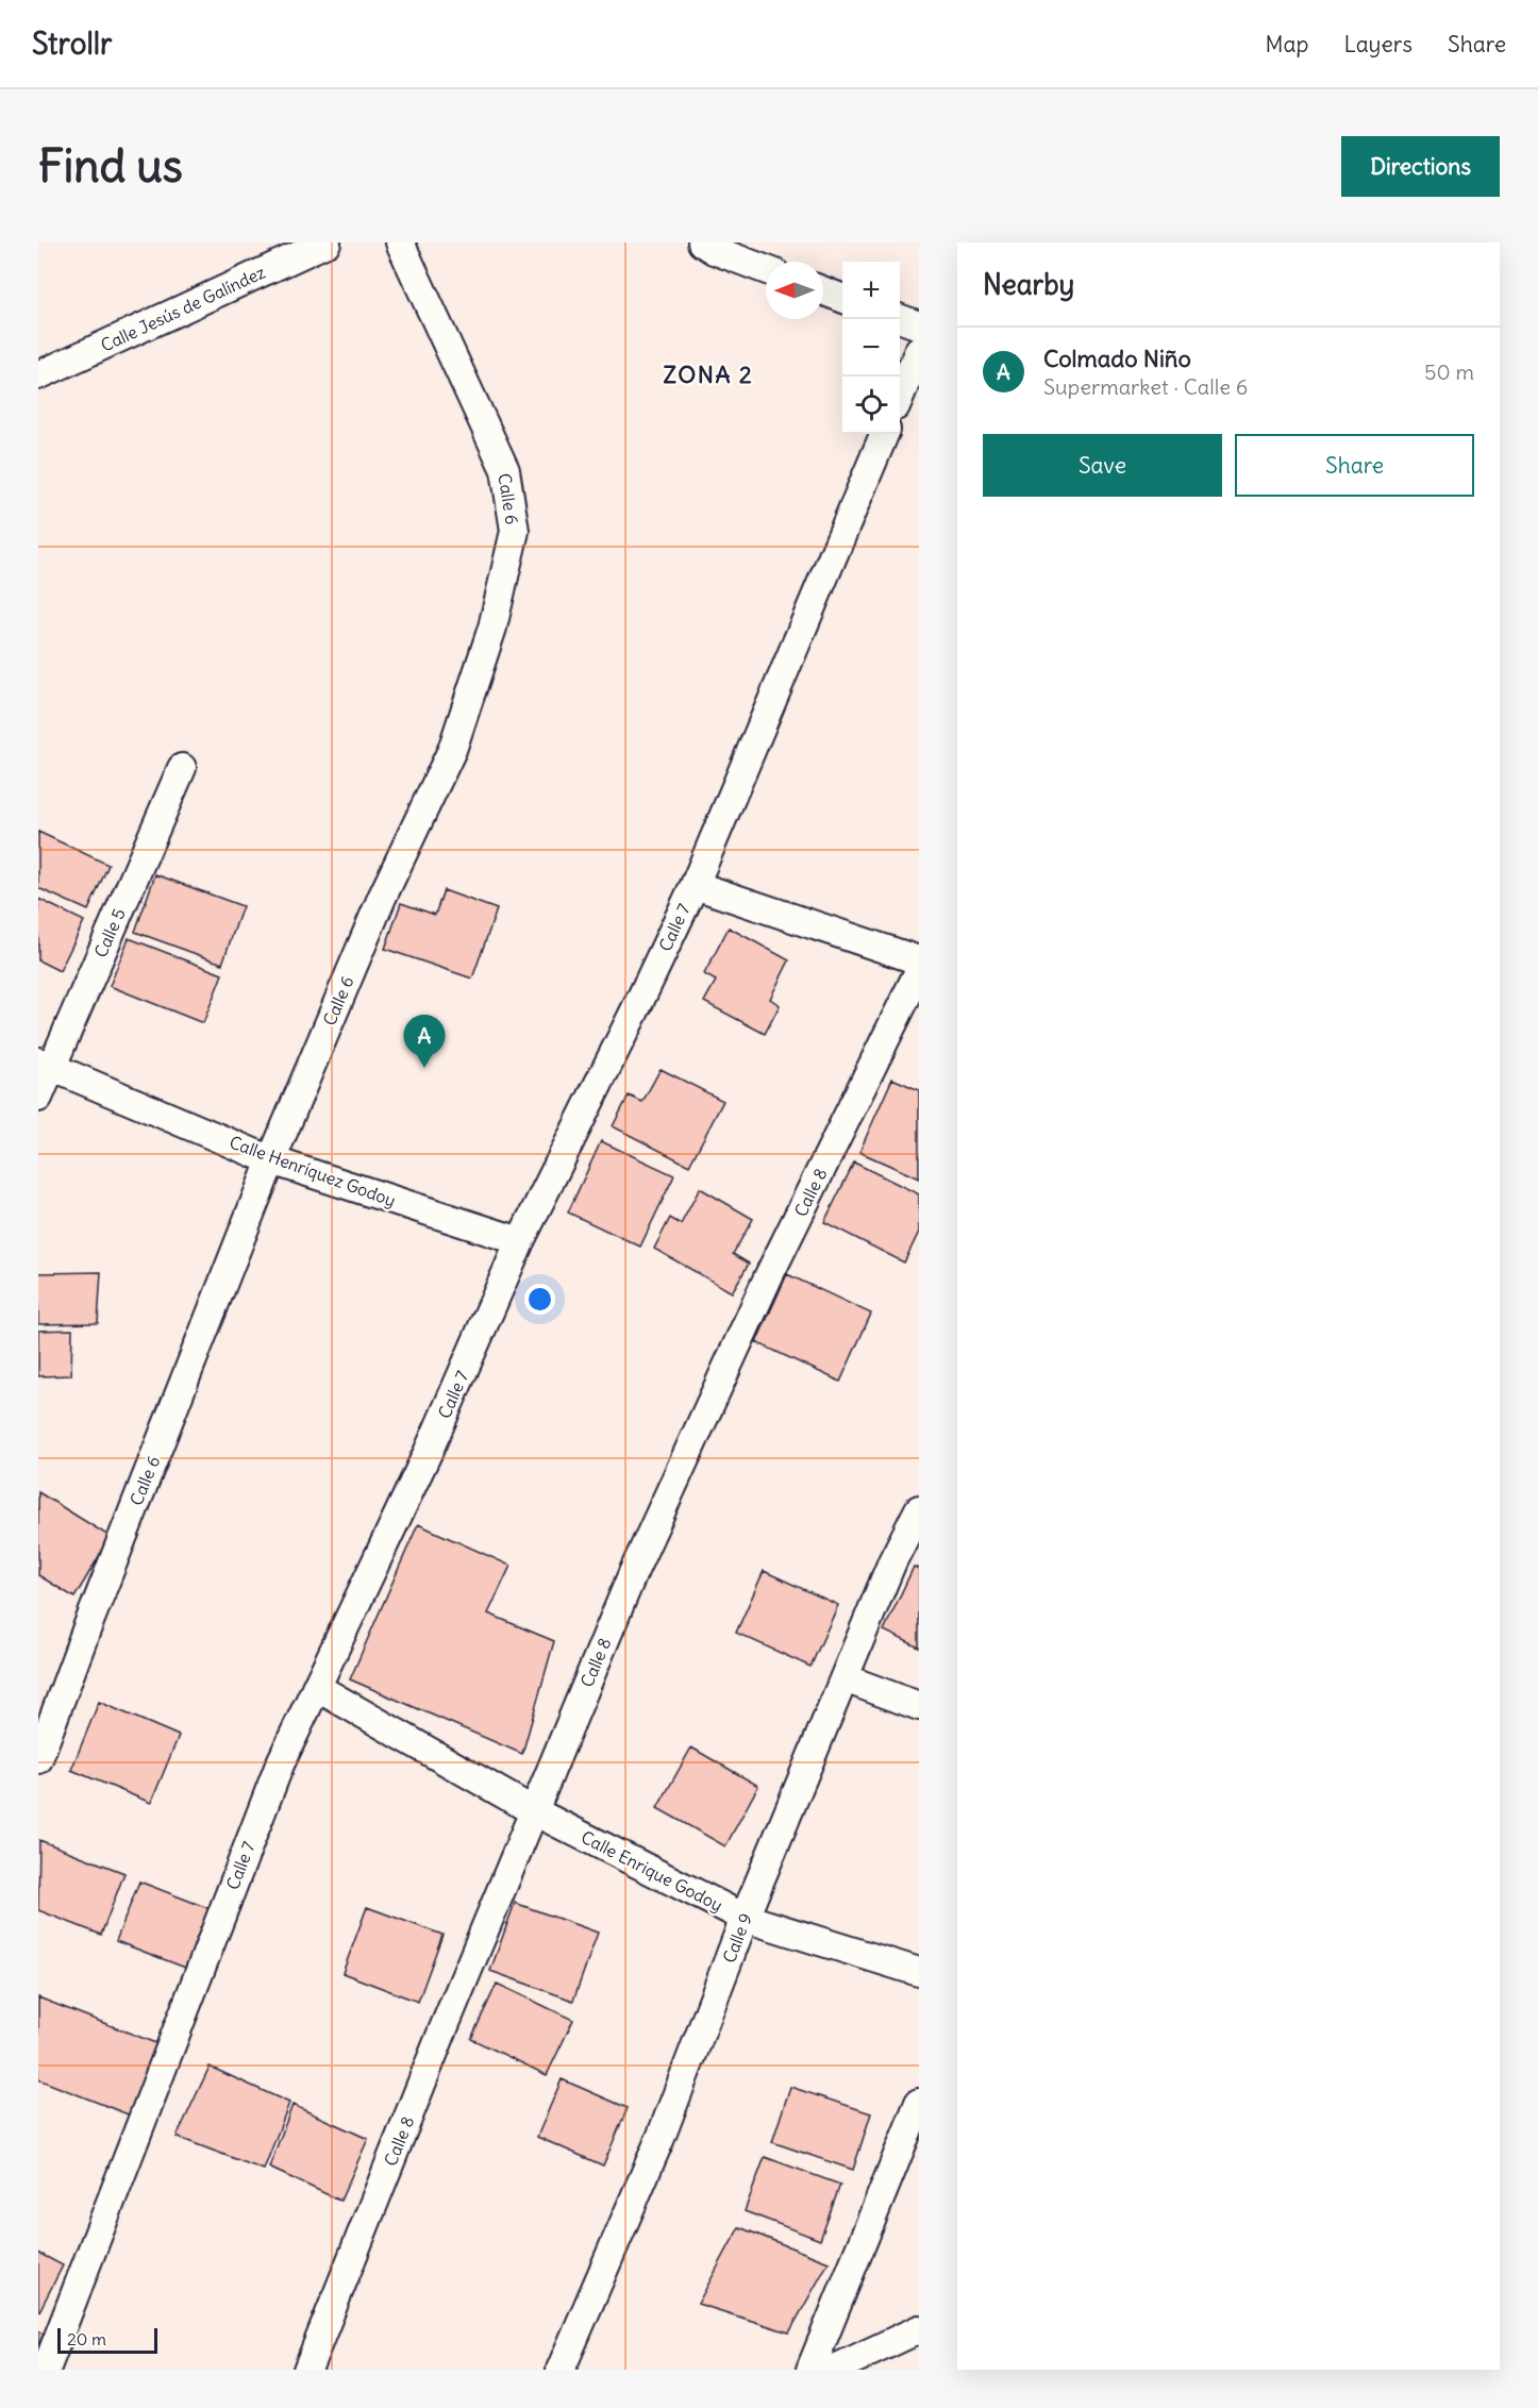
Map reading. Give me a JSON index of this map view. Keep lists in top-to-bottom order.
{
  "streets": {
    "street": [
      "Calle Jesús de Galíndez",
      "Calle 6",
      "Calle 7",
      "Calle 5",
      "Calle Henríquez Godoy",
      "Calle 8",
      "Calle Enrique Godoy",
      "Calle 9"
    ]
  },
  "crossings": [
    ["Calle 6", "Calle Henríquez Godoy"],
    ["Calle 7", "Calle Henríquez Godoy"],
    ["Calle 7", "Calle Enrique Godoy"],
    ["Calle 5", "Calle Henríquez Godoy"],
    ["Calle 8", "Calle Enrique Godoy"],
    ["Calle Enrique Godoy", "Calle 9"]
  ],
  "districts": ["ZONA 2"],
  "scale_bar": "20 m",
  "north": "left",
  "page": {
    "header": "Strollr",
    "nav": ["Map", "Layers", "Share"],
    "buttons": [
      "Directions",
      ["Save", "Share"]
    ],
    "title": "Find us",
    "heading": "Nearby",
    "map_buttons": ["+", "−"],
    "list": [
      {
        "mark": "A",
        "name": "Colmado Niño",
        "note": "Supermarket · Calle 6",
        "value": "50 m"
      }
    ],
    "pins": "A",
    "scale": "20 m"
  }
}
